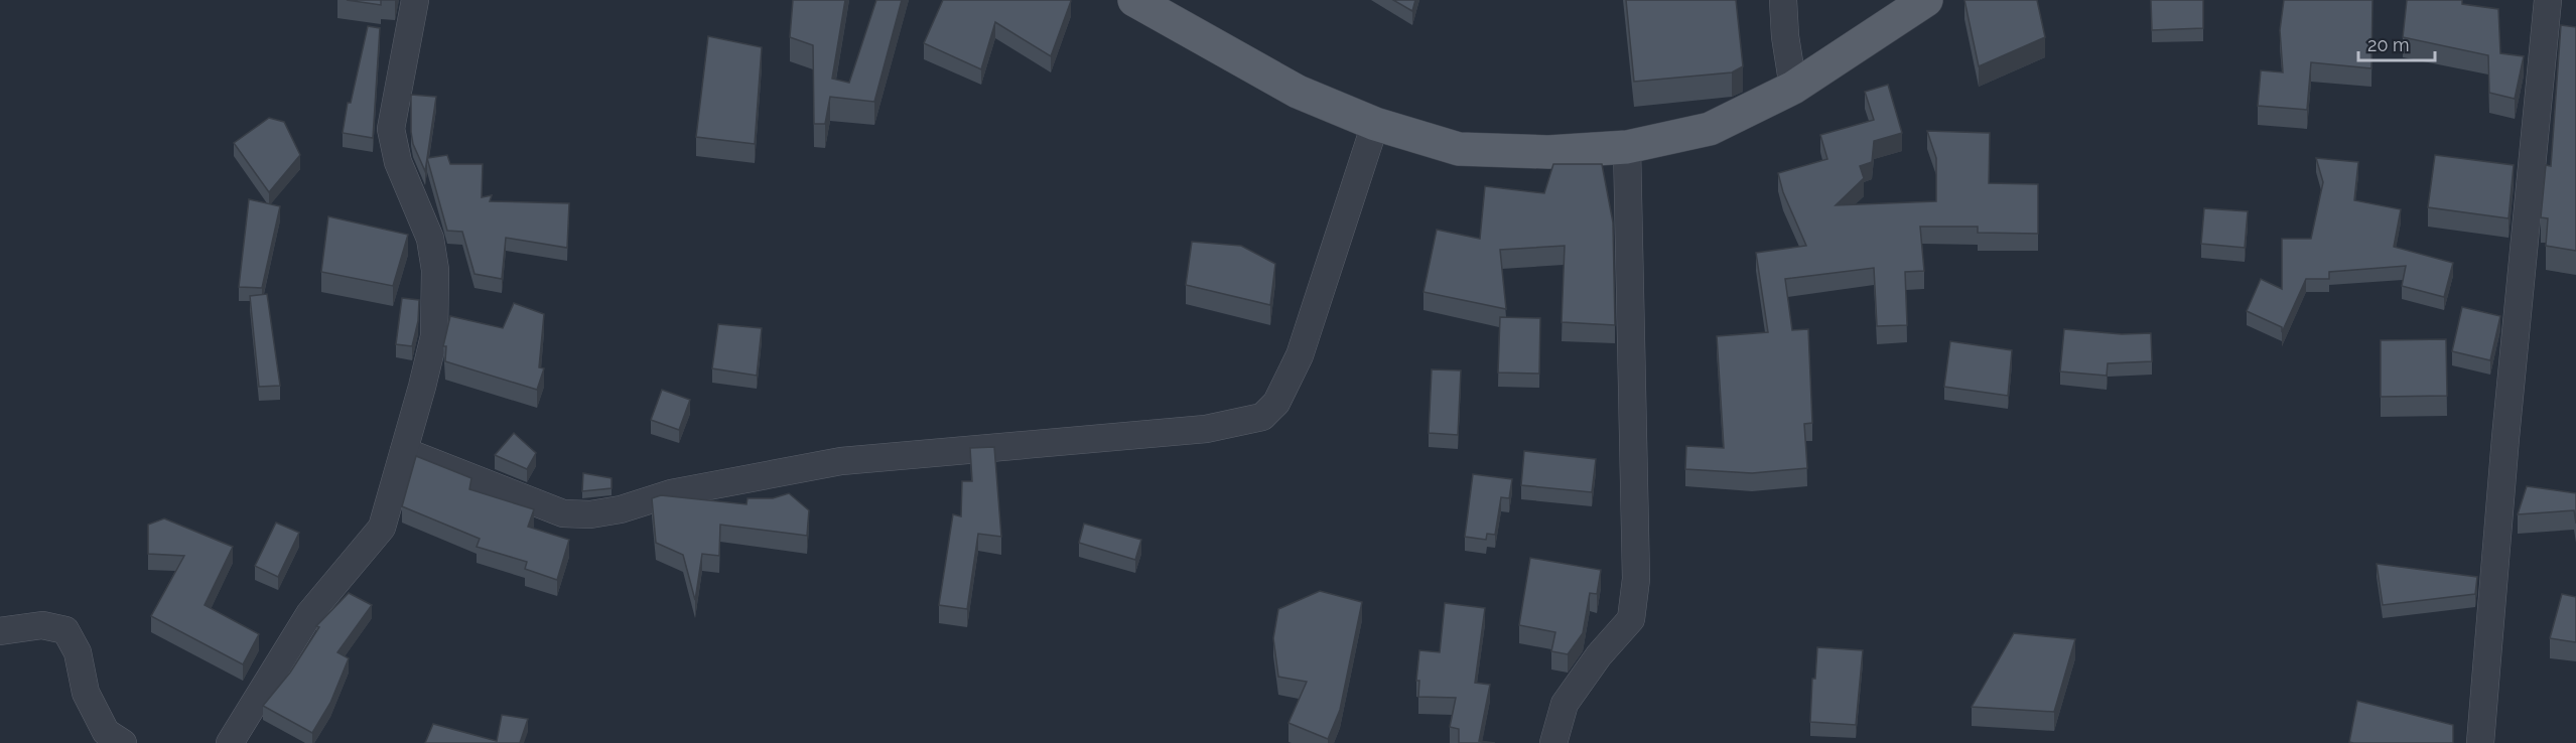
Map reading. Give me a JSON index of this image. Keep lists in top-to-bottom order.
{
  "scale_bar": "20 m"
}
